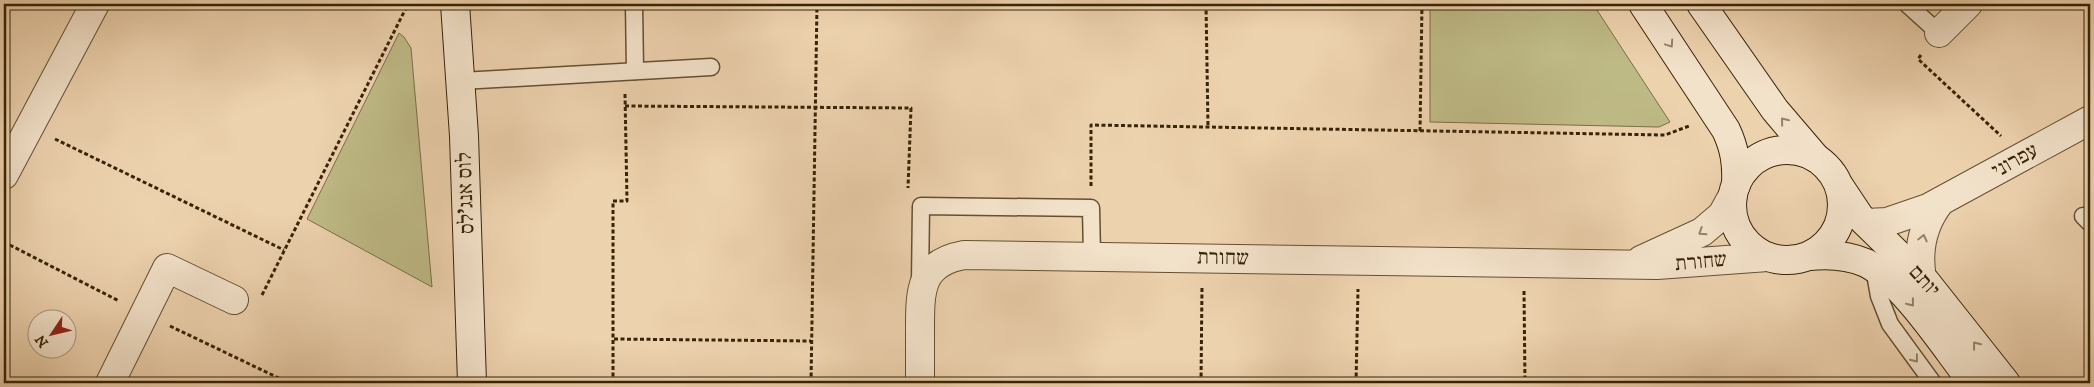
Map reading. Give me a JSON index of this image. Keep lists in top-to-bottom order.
{
  "streets": {
    "street": [
      "עפרוני",
      "לוס אנג'לס",
      "שחורת",
      "יותם"
    ]
  },
  "crossings": [
    ["עפרוני", "יותם"],
    ["שחורת", "יותם"]
  ],
  "north": "bottom left"
}
